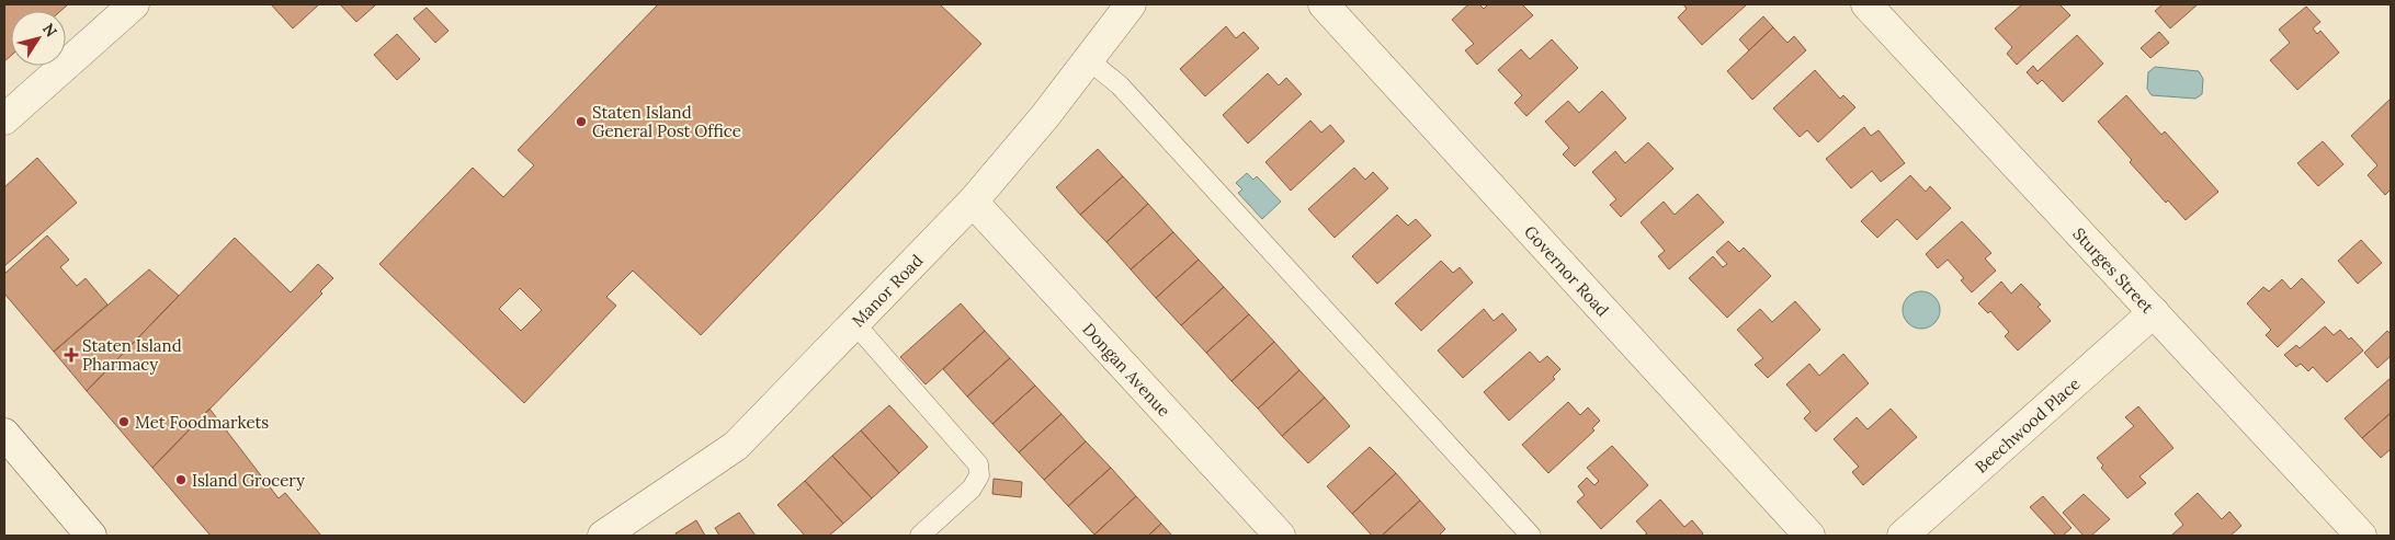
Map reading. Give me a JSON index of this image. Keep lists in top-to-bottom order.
{
  "streets": {
    "street": [
      "Governor Road",
      "Sturges Street",
      "Manor Road",
      "Dongan Avenue",
      "Beechwood Place"
    ]
  },
  "crossings": [
    ["Sturges Street", "Beechwood Place"],
    ["Manor Road", "Dongan Avenue"]
  ],
  "places": {
    "other": ["Staten Island General Post Office", "Met Foodmarkets", "Island Grocery"],
    "health": ["Staten Island Pharmacy"]
  },
  "north": "top right"
}
